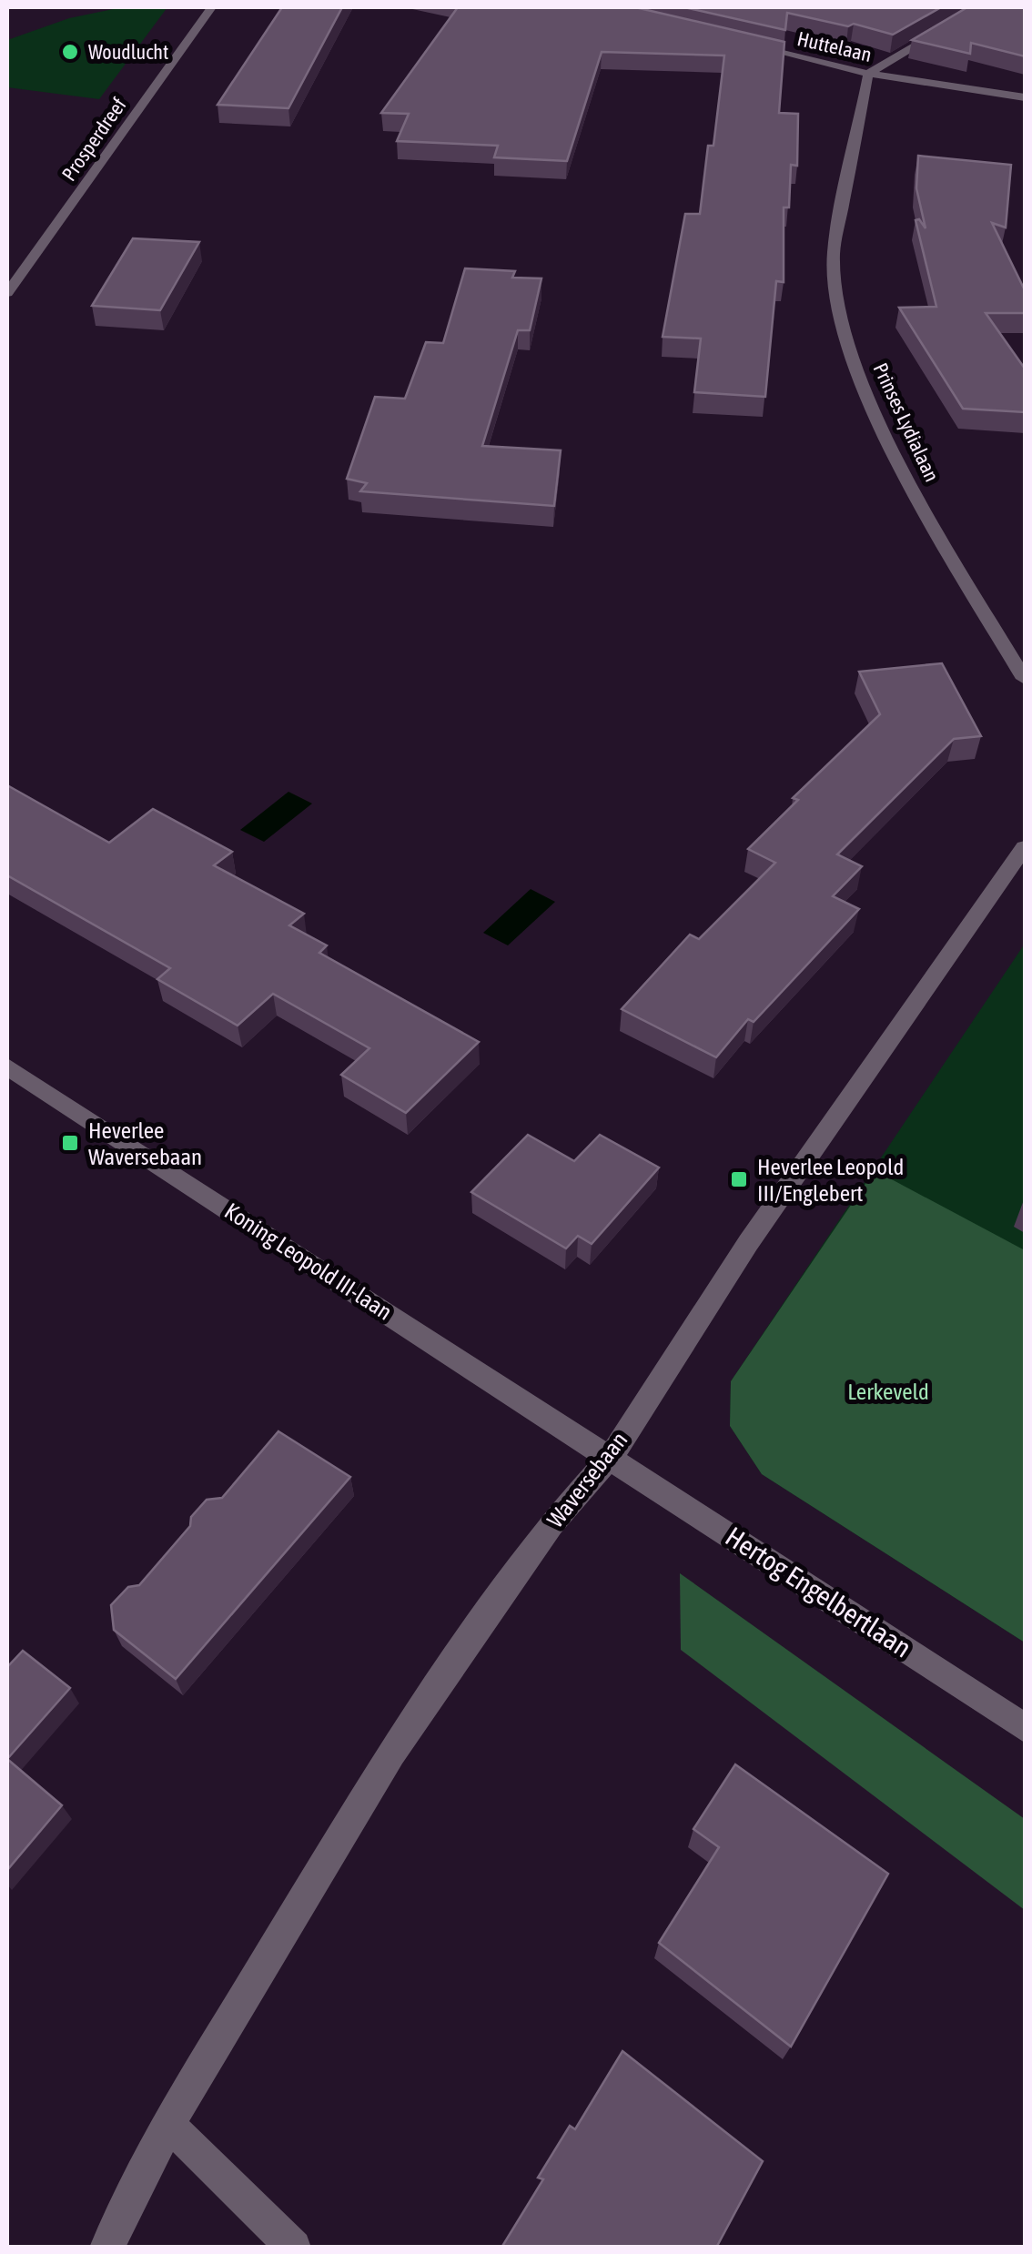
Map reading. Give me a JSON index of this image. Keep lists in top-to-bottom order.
{
  "streets": {
    "street": [
      "Huttelaan",
      "Prosperdreef",
      "Prinses Lydialaan",
      "Koning Leopold III-laan",
      "Waversebaan",
      "Hertog Engelbertlaan"
    ]
  },
  "crossings": [
    ["Huttelaan", "Prinses Lydialaan"],
    ["Koning Leopold III-laan", "Waversebaan"],
    ["Koning Leopold III-laan", "Hertog Engelbertlaan"],
    ["Waversebaan", "Hertog Engelbertlaan"]
  ],
  "parks": ["Lerkeveld"],
  "places": {
    "other": ["Woudlucht"],
    "transit": ["Heverlee Waversebaan", "Heverlee Leopold III/Englebert"]
  }
}
